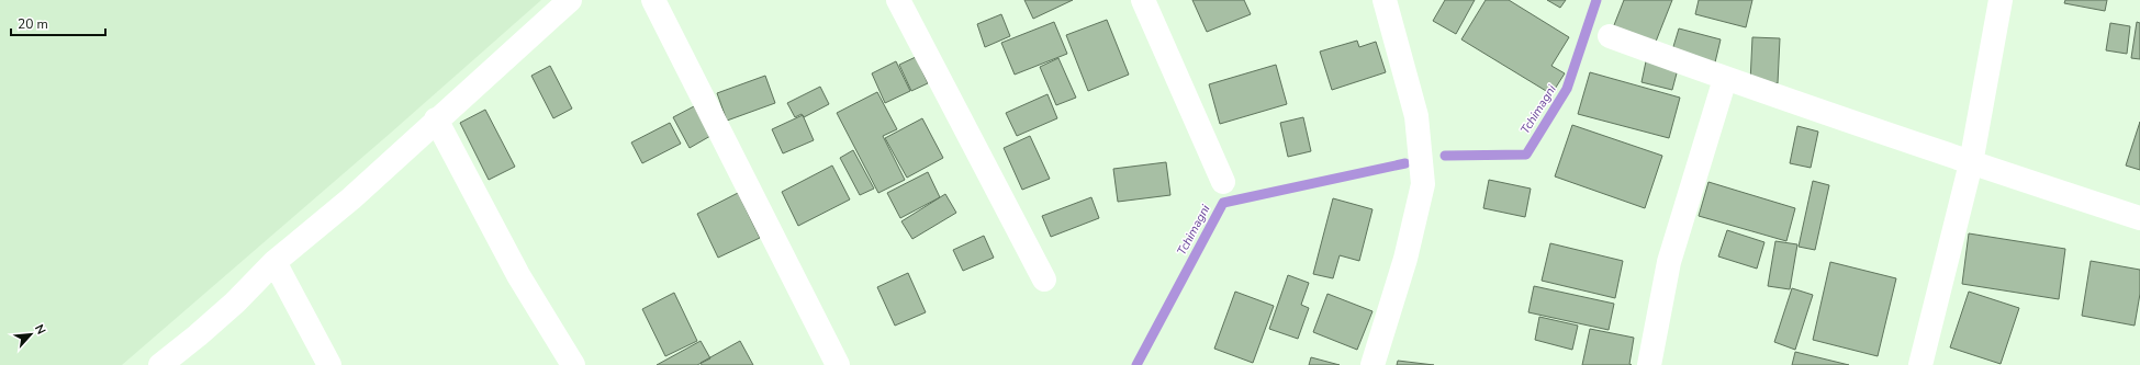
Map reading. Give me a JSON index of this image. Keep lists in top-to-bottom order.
{
  "water": ["Tchimagni"],
  "scale_bar": "20 m",
  "north": "top right"
}
